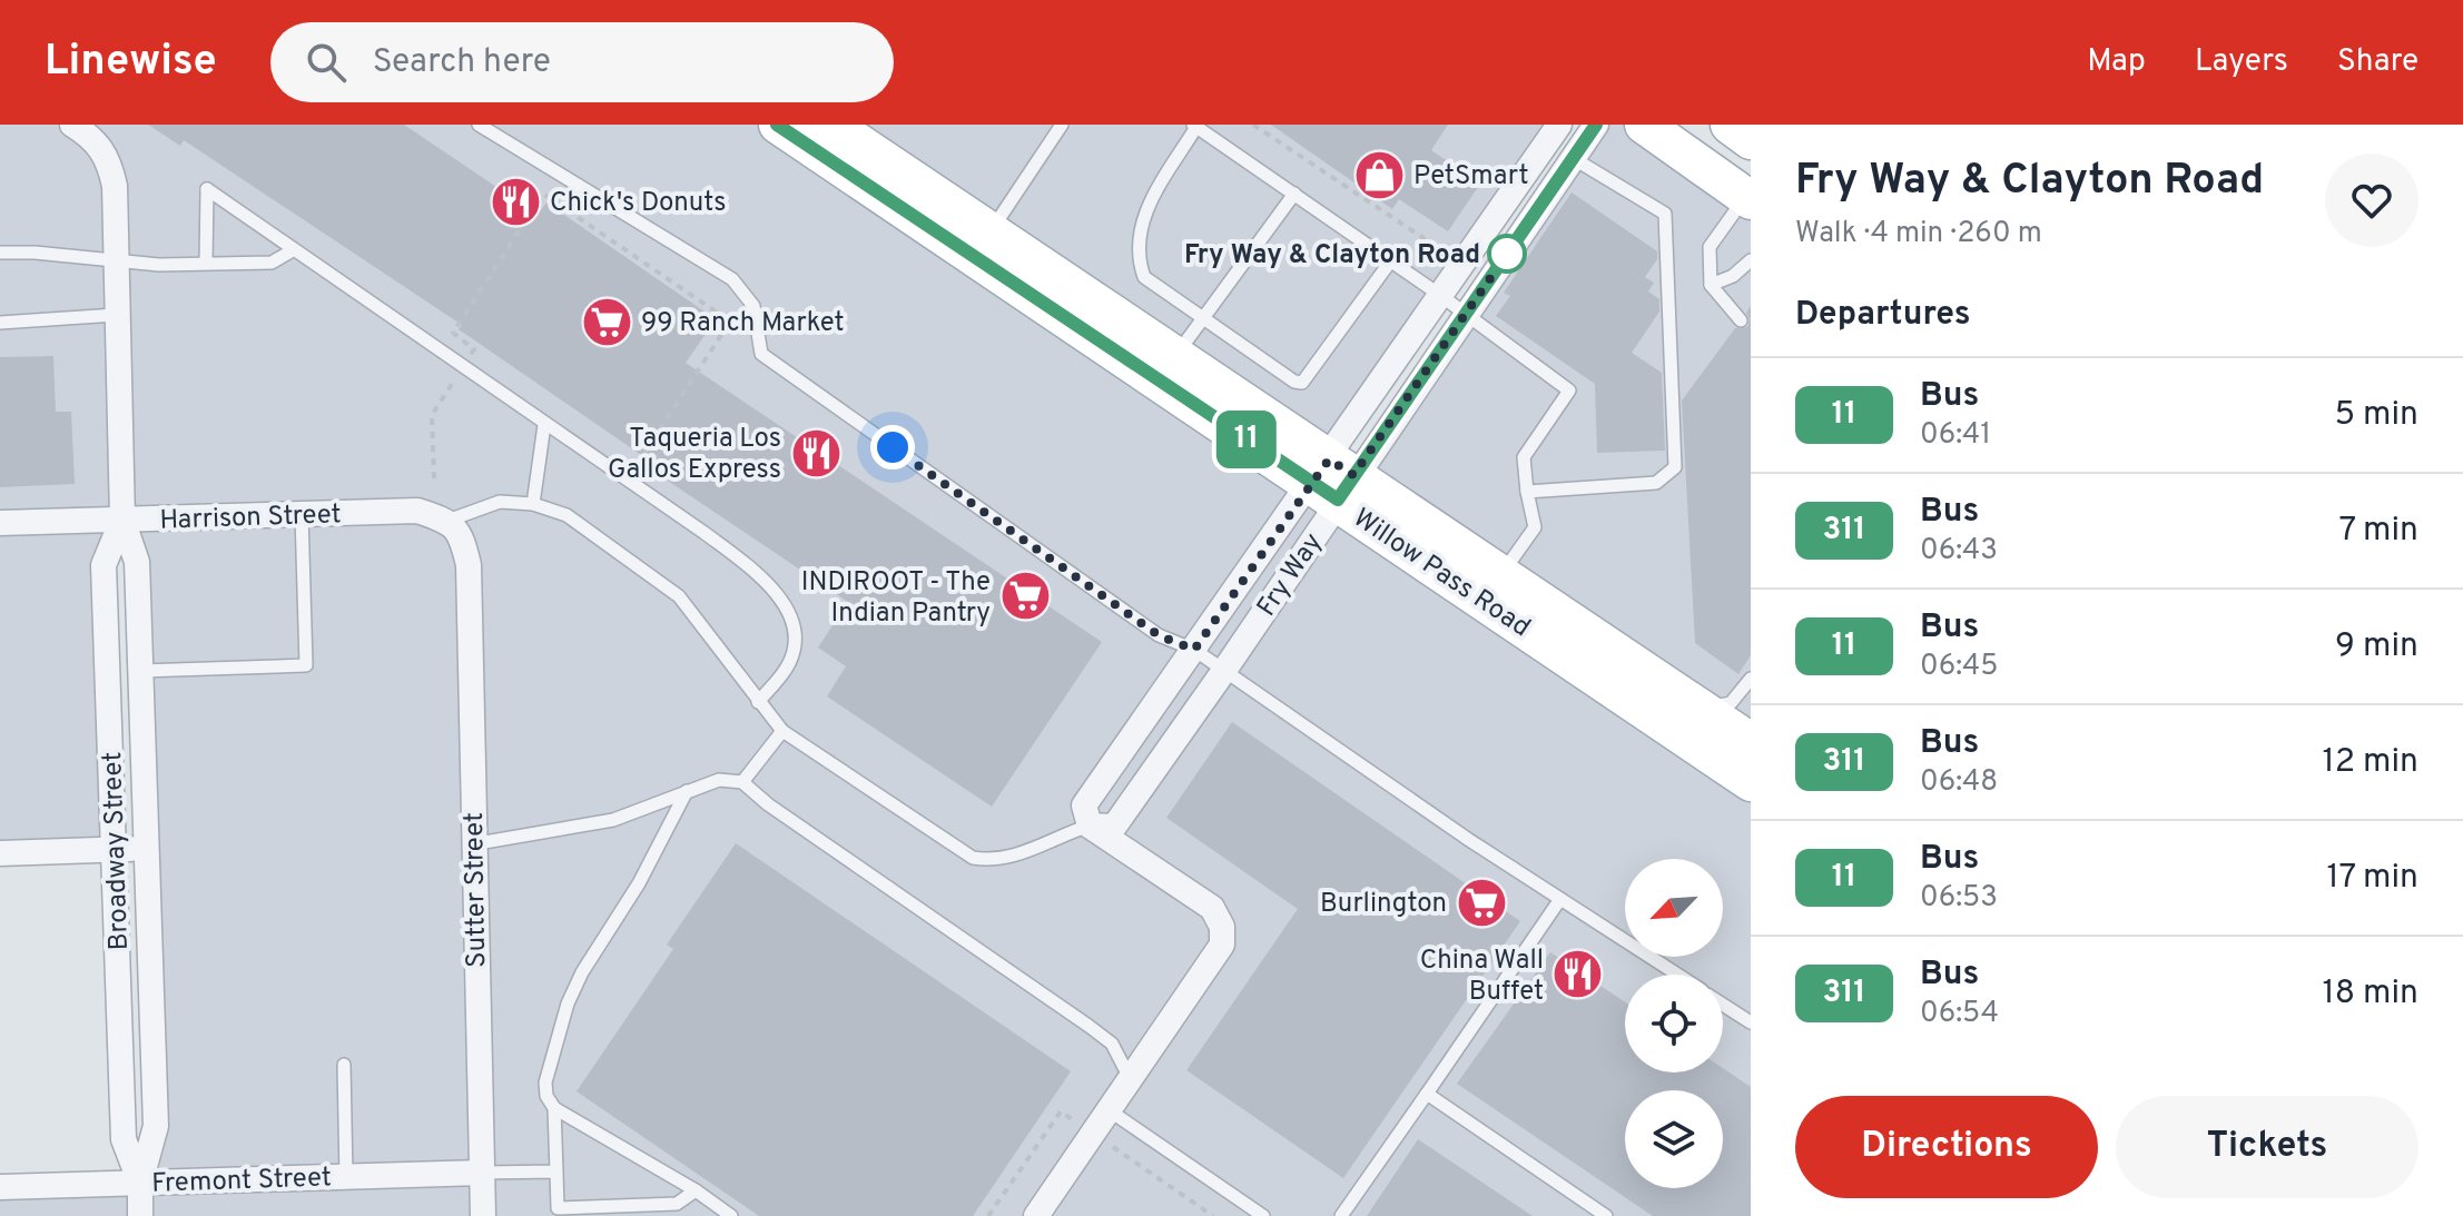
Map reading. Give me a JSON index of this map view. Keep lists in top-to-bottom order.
{
  "streets": {
    "main road": ["Willow Pass Road"],
    "street": [
      "Harrison Street",
      "Fry Way",
      "Broadway Street",
      "Sutter Street",
      "Fremont Street"
    ]
  },
  "crossings": [
    ["Harrison Street", "Broadway Street"],
    ["Harrison Street", "Sutter Street"],
    ["Willow Pass Road", "Fry Way"],
    ["Broadway Street", "Fremont Street"],
    ["Sutter Street", "Fremont Street"]
  ],
  "places": {
    "shop": ["PetSmart"],
    "restaurant": ["Chick's Donuts", "Taqueria Los Gallos Express", "China Wall Buffet"],
    "other": ["Fry Way & Clayton Road"],
    "supermarket": ["99 Ranch Market", "INDIROOT - The Indian Pantry", "Burlington"]
  },
  "lines": ["bus line 11"],
  "north": "bottom left",
  "page": {
    "header": "Linewise",
    "search": "Search here",
    "nav": ["Map", "Layers", "Share"],
    "on_map": "11",
    "heading": [
      ["Fry Way & Clayton Road", "Walk · 4 min · 260 m"],
      "Departures"
    ],
    "list": [
      {
        "mark": "11",
        "name": "Bus",
        "note": "06:41",
        "value": "5 min"
      },
      {
        "mark": "311",
        "name": "Bus",
        "note": "06:43",
        "value": "7 min"
      },
      {
        "mark": "11",
        "name": "Bus",
        "note": "06:45",
        "value": "9 min"
      },
      {
        "mark": "311",
        "name": "Bus",
        "note": "06:48",
        "value": "12 min"
      },
      {
        "mark": "11",
        "name": "Bus",
        "note": "06:53",
        "value": "17 min"
      },
      {
        "mark": "311",
        "name": "Bus",
        "note": "06:54",
        "value": "18 min"
      }
    ],
    "buttons": ["Directions", "Tickets"]
  }
}
